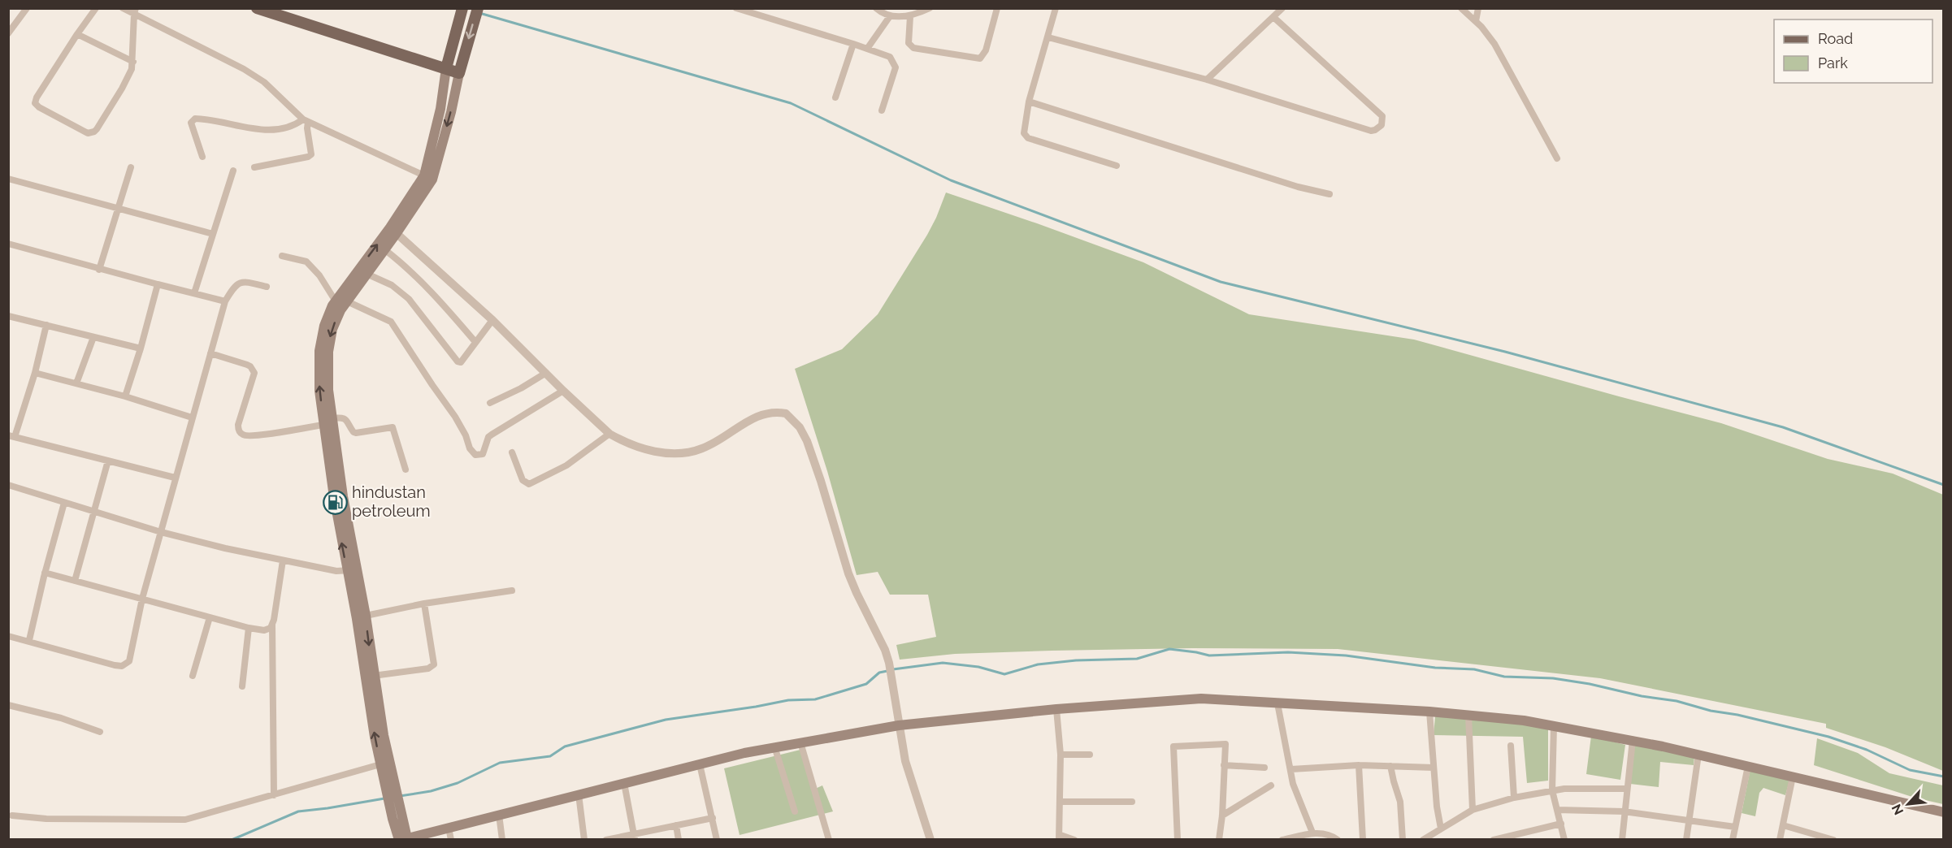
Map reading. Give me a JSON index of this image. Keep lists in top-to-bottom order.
{
  "places": {
    "fuel station": ["hindustan petroleum"]
  },
  "legend": ["Road", "Park"],
  "north": "bottom left"
}
